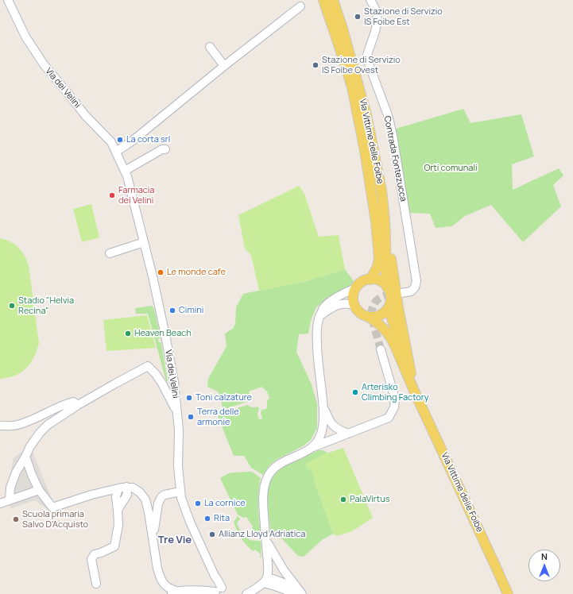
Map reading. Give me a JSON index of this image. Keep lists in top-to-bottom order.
{
  "streets": {
    "main road": ["Via Vittime delle Foibe"],
    "street": ["Via dei Velini", "Contrada Fontezucca"]
  },
  "districts": ["Tre Vie"],
  "parks": ["Orti comunali"],
  "places": [
    "Stazione di Servizio IS Foibe Est",
    "Stazione di Servizio IS Foibe Ovest",
    "La corta srl",
    "Farmacia dei Velini",
    "Le monde cafe",
    "Stadio \"Helvia Recina\"",
    "Cimini",
    "Heaven Beach",
    "Arterisko Climbing Factory",
    "Toni calzature",
    "Terra delle armonie",
    "PalaVirtus",
    "La cornice",
    "Rita",
    "Scuola primaria Salvo D'Acquisto",
    "Allianz Lloyd Adriatica"
  ],
  "north": "top"
}
